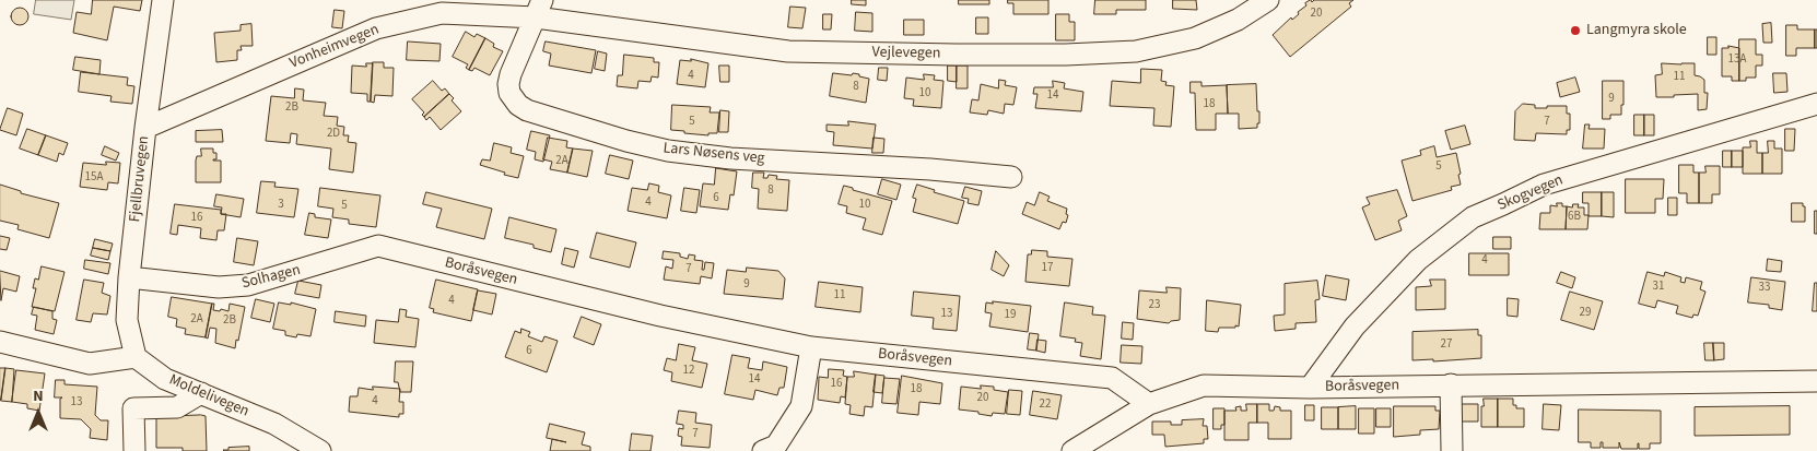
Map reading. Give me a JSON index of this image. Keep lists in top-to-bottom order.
{
  "streets": {
    "street": [
      "Vonheimvegen",
      "Vejlevegen",
      "Lars Nøsens veg",
      "Fjellbruvegen",
      "Skogvegen",
      "Boråsvegen",
      "Solhagen",
      "Moldelivegen"
    ]
  },
  "crossings": [
    ["Vonheimvegen", "Vejlevegen"],
    ["Vonheimvegen", "Lars Nøsens veg"],
    ["Vonheimvegen", "Fjellbruvegen"],
    ["Vejlevegen", "Lars Nøsens veg"],
    ["Fjellbruvegen", "Solhagen"],
    ["Fjellbruvegen", "Moldelivegen"],
    ["Skogvegen", "Boråsvegen"],
    ["Boråsvegen", "Solhagen"]
  ],
  "places": ["Langmyra skole"],
  "house_numbers": [
    "20",
    "13A",
    "4",
    "11",
    "8",
    "10",
    "14",
    "9",
    "18",
    "2B",
    "5",
    "7",
    "2D",
    "2A",
    "5",
    "15A",
    "8",
    "6",
    "4",
    "3",
    "10",
    "5",
    "6B",
    "16",
    "4",
    "17",
    "7",
    "9",
    "31",
    "33",
    "11",
    "4",
    "23",
    "29",
    "13",
    "19",
    "2A",
    "2B",
    "27",
    "6",
    "12",
    "14",
    "16",
    "18",
    "20",
    "4",
    "13",
    "22",
    "7"
  ],
  "north": "top"
}
